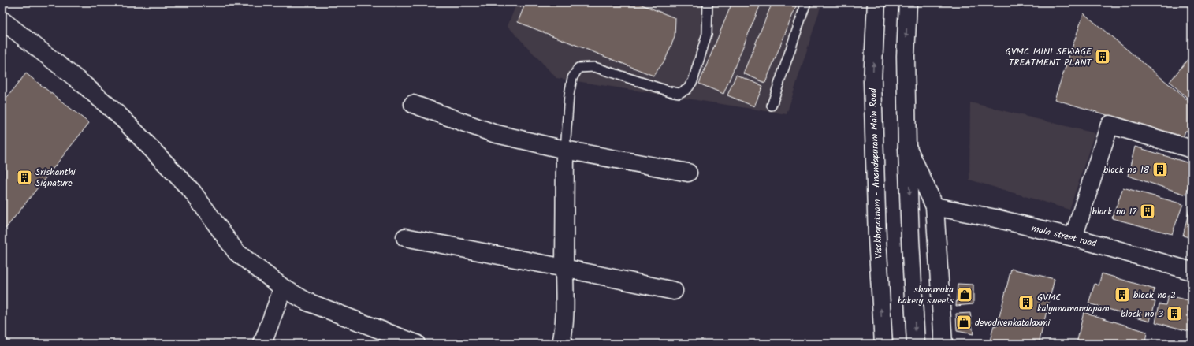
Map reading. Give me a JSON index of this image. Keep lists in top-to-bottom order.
{
  "streets": {
    "street": ["Visakhapatnam - Anandapuram Main Road", "main street road"]
  },
  "places": {
    "building": [
      "GVMC MINI SEWAGE TREATMENT PLANT",
      "block no 18",
      "Srishanthi Signature",
      "block no 17",
      "block no 2",
      "GVMC kalyanamandapam",
      "block no 3"
    ],
    "shop": ["shanmuka bakery sweets", "devadivenkatalaxmi"]
  }
}
